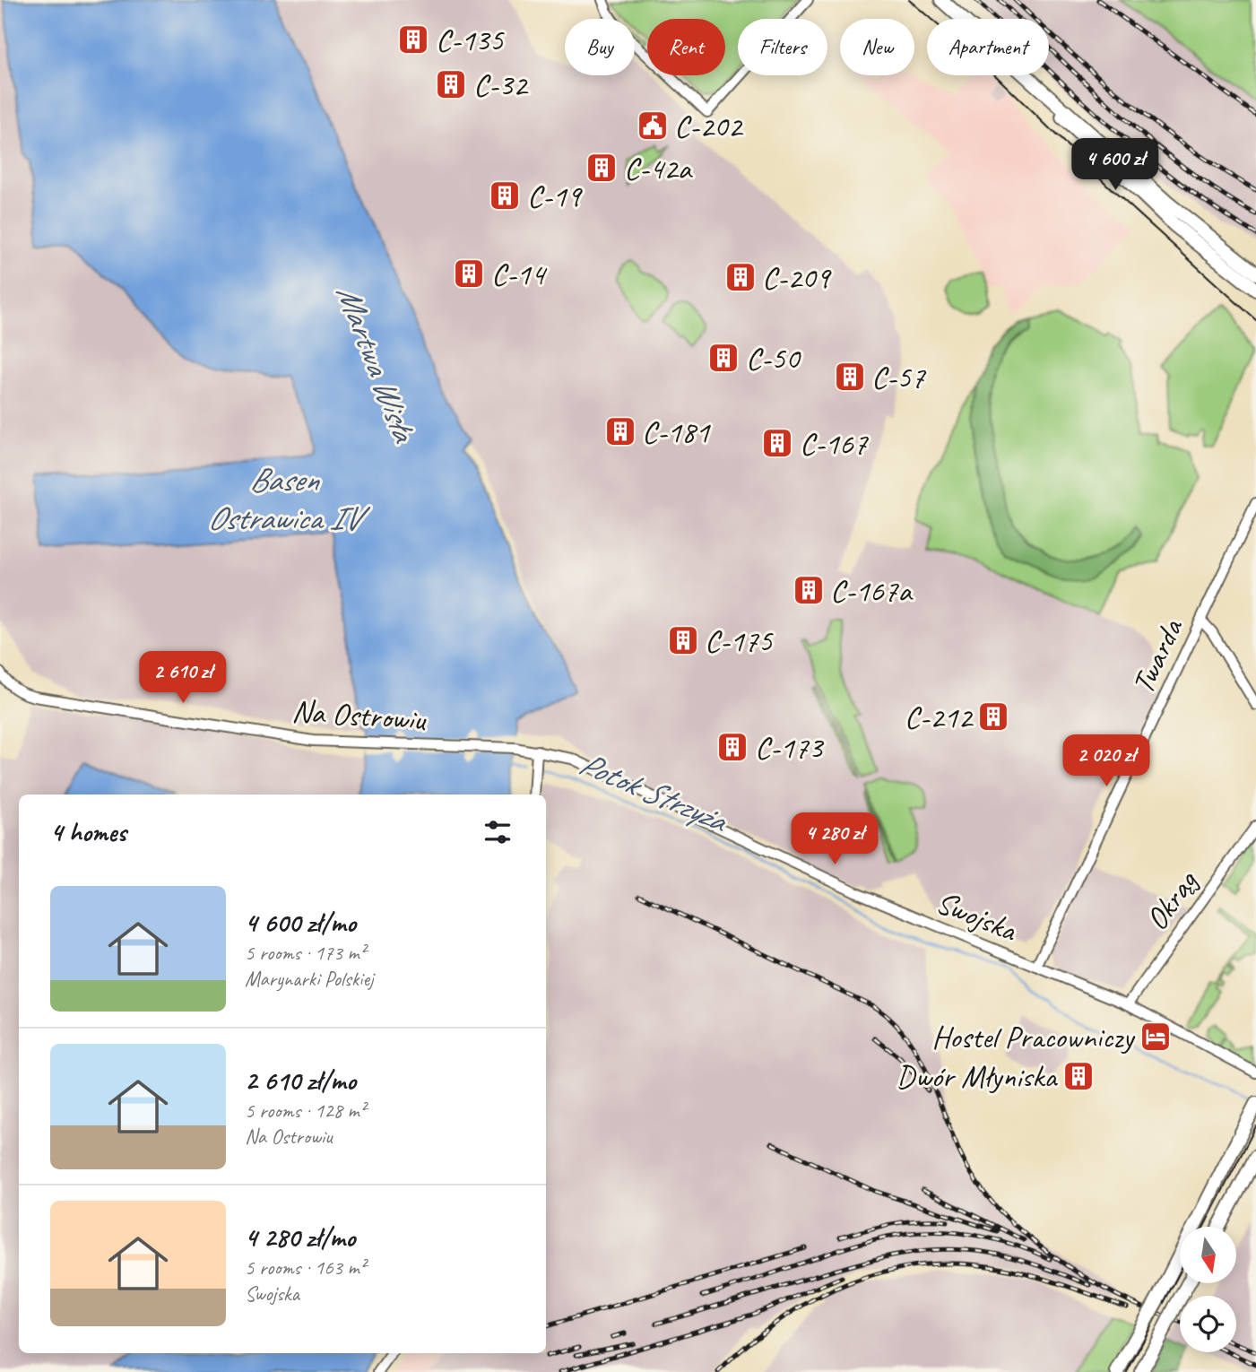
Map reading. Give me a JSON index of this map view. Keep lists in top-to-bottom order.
{
  "streets": {
    "street": [
      "Twarda",
      "Na Ostrowiu",
      "Okrąg",
      "Swojska"
    ]
  },
  "crossings": [
    ["Twarda", "Swojska"],
    ["Na Ostrowiu", "Swojska"],
    ["Okrąg", "Swojska"]
  ],
  "water": ["Martwa Wisła", "Basen Ostrawica IV", "Potok Strzyża"],
  "places": {
    "building": [
      "C-135",
      "C-32",
      "C-42a",
      "C-19",
      "C-14",
      "C-209",
      "C-50",
      "C-57",
      "C-181",
      "C-167",
      "C-167a",
      "C-175",
      "C-212",
      "C-173",
      "Dwór Młyniska"
    ],
    "public building": ["C-202"],
    "hotel": ["Hostel Pracowniczy"]
  },
  "north": "bottom",
  "page": {
    "chip": [
      "Buy",
      "Rent",
      "Filters",
      "New",
      "Apartment"
    ],
    "price": [
      "4 600 zł",
      "2 610 zł",
      "2 020 zł",
      "4 280 zł"
    ],
    "heading": "4 homes",
    "list": [
      {
        "name": "4 600 zł/mo",
        "note": "5 rooms · 173 m² · Marynarki Polskiej"
      },
      {
        "name": "2 610 zł/mo",
        "note": "5 rooms · 128 m² · Na Ostrowiu"
      },
      {
        "name": "4 280 zł/mo",
        "note": "5 rooms · 163 m² · Swojska"
      }
    ]
  }
}
